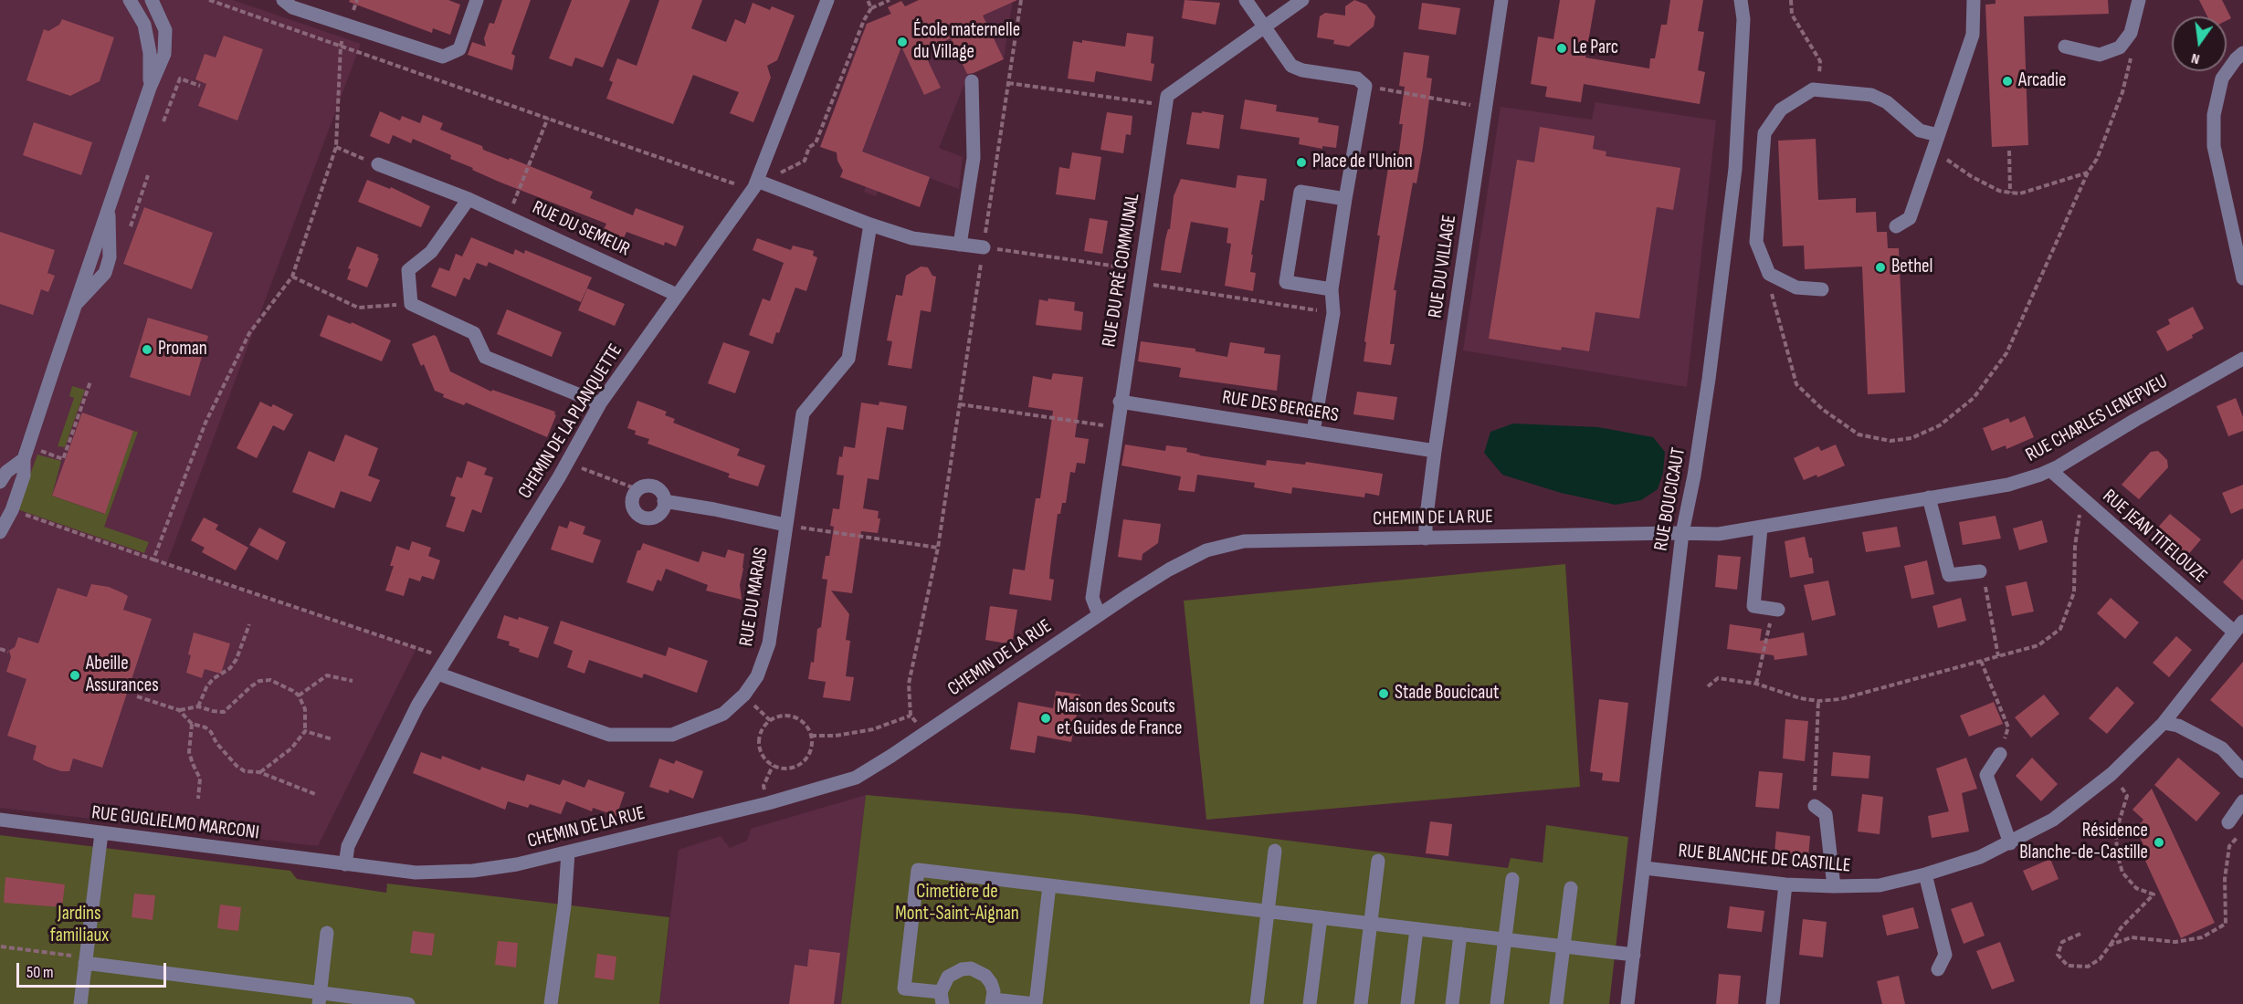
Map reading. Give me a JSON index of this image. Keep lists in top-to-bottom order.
{
  "streets": {
    "street": [
      "RUE DU SEMEUR",
      "RUE DU VILLAGE",
      "RUE DU PRÉ COMMUNAL",
      "RUE DES BERGERS",
      "RUE CHARLES LENEPVEU",
      "CHEMIN DE LA PLANQUETTE",
      "RUE BOUCICAUT",
      "CHEMIN DE LA RUE",
      "RUE JEAN TITELOUZE",
      "RUE DU MARAIS",
      "RUE GUGLIELMO MARCONI",
      "RUE BLANCHE DE CASTILLE"
    ]
  },
  "crossings": [
    ["RUE DU SEMEUR", "CHEMIN DE LA PLANQUETTE"],
    ["RUE DU VILLAGE", "RUE DES BERGERS"],
    ["RUE DU VILLAGE", "CHEMIN DE LA RUE"],
    ["RUE DU PRÉ COMMUNAL", "RUE DES BERGERS"],
    ["RUE DU PRÉ COMMUNAL", "CHEMIN DE LA RUE"],
    ["RUE CHARLES LENEPVEU", "RUE BOUCICAUT"],
    ["RUE CHARLES LENEPVEU", "CHEMIN DE LA RUE"],
    ["RUE CHARLES LENEPVEU", "RUE JEAN TITELOUZE"],
    ["CHEMIN DE LA PLANQUETTE", "CHEMIN DE LA RUE"],
    ["CHEMIN DE LA PLANQUETTE", "RUE DU MARAIS"],
    ["CHEMIN DE LA PLANQUETTE", "RUE GUGLIELMO MARCONI"],
    ["RUE BOUCICAUT", "CHEMIN DE LA RUE"],
    ["RUE BOUCICAUT", "RUE BLANCHE DE CASTILLE"],
    ["CHEMIN DE LA RUE", "RUE GUGLIELMO MARCONI"],
    ["RUE JEAN TITELOUZE", "RUE BLANCHE DE CASTILLE"]
  ],
  "parks": ["Cimetière de Mont-Saint-Aignan", "Jardins familiaux"],
  "places": [
    "École maternelle du Village",
    "Le Parc",
    "Arcadie",
    "Place de l'Union",
    "Bethel",
    "Proman",
    "Abeille Assurances",
    "Stade Boucicaut",
    "Maison des Scouts et Guides de France",
    "Résidence Blanche-de-Castille"
  ],
  "scale_bar": "50 m",
  "north": "bottom"
}
